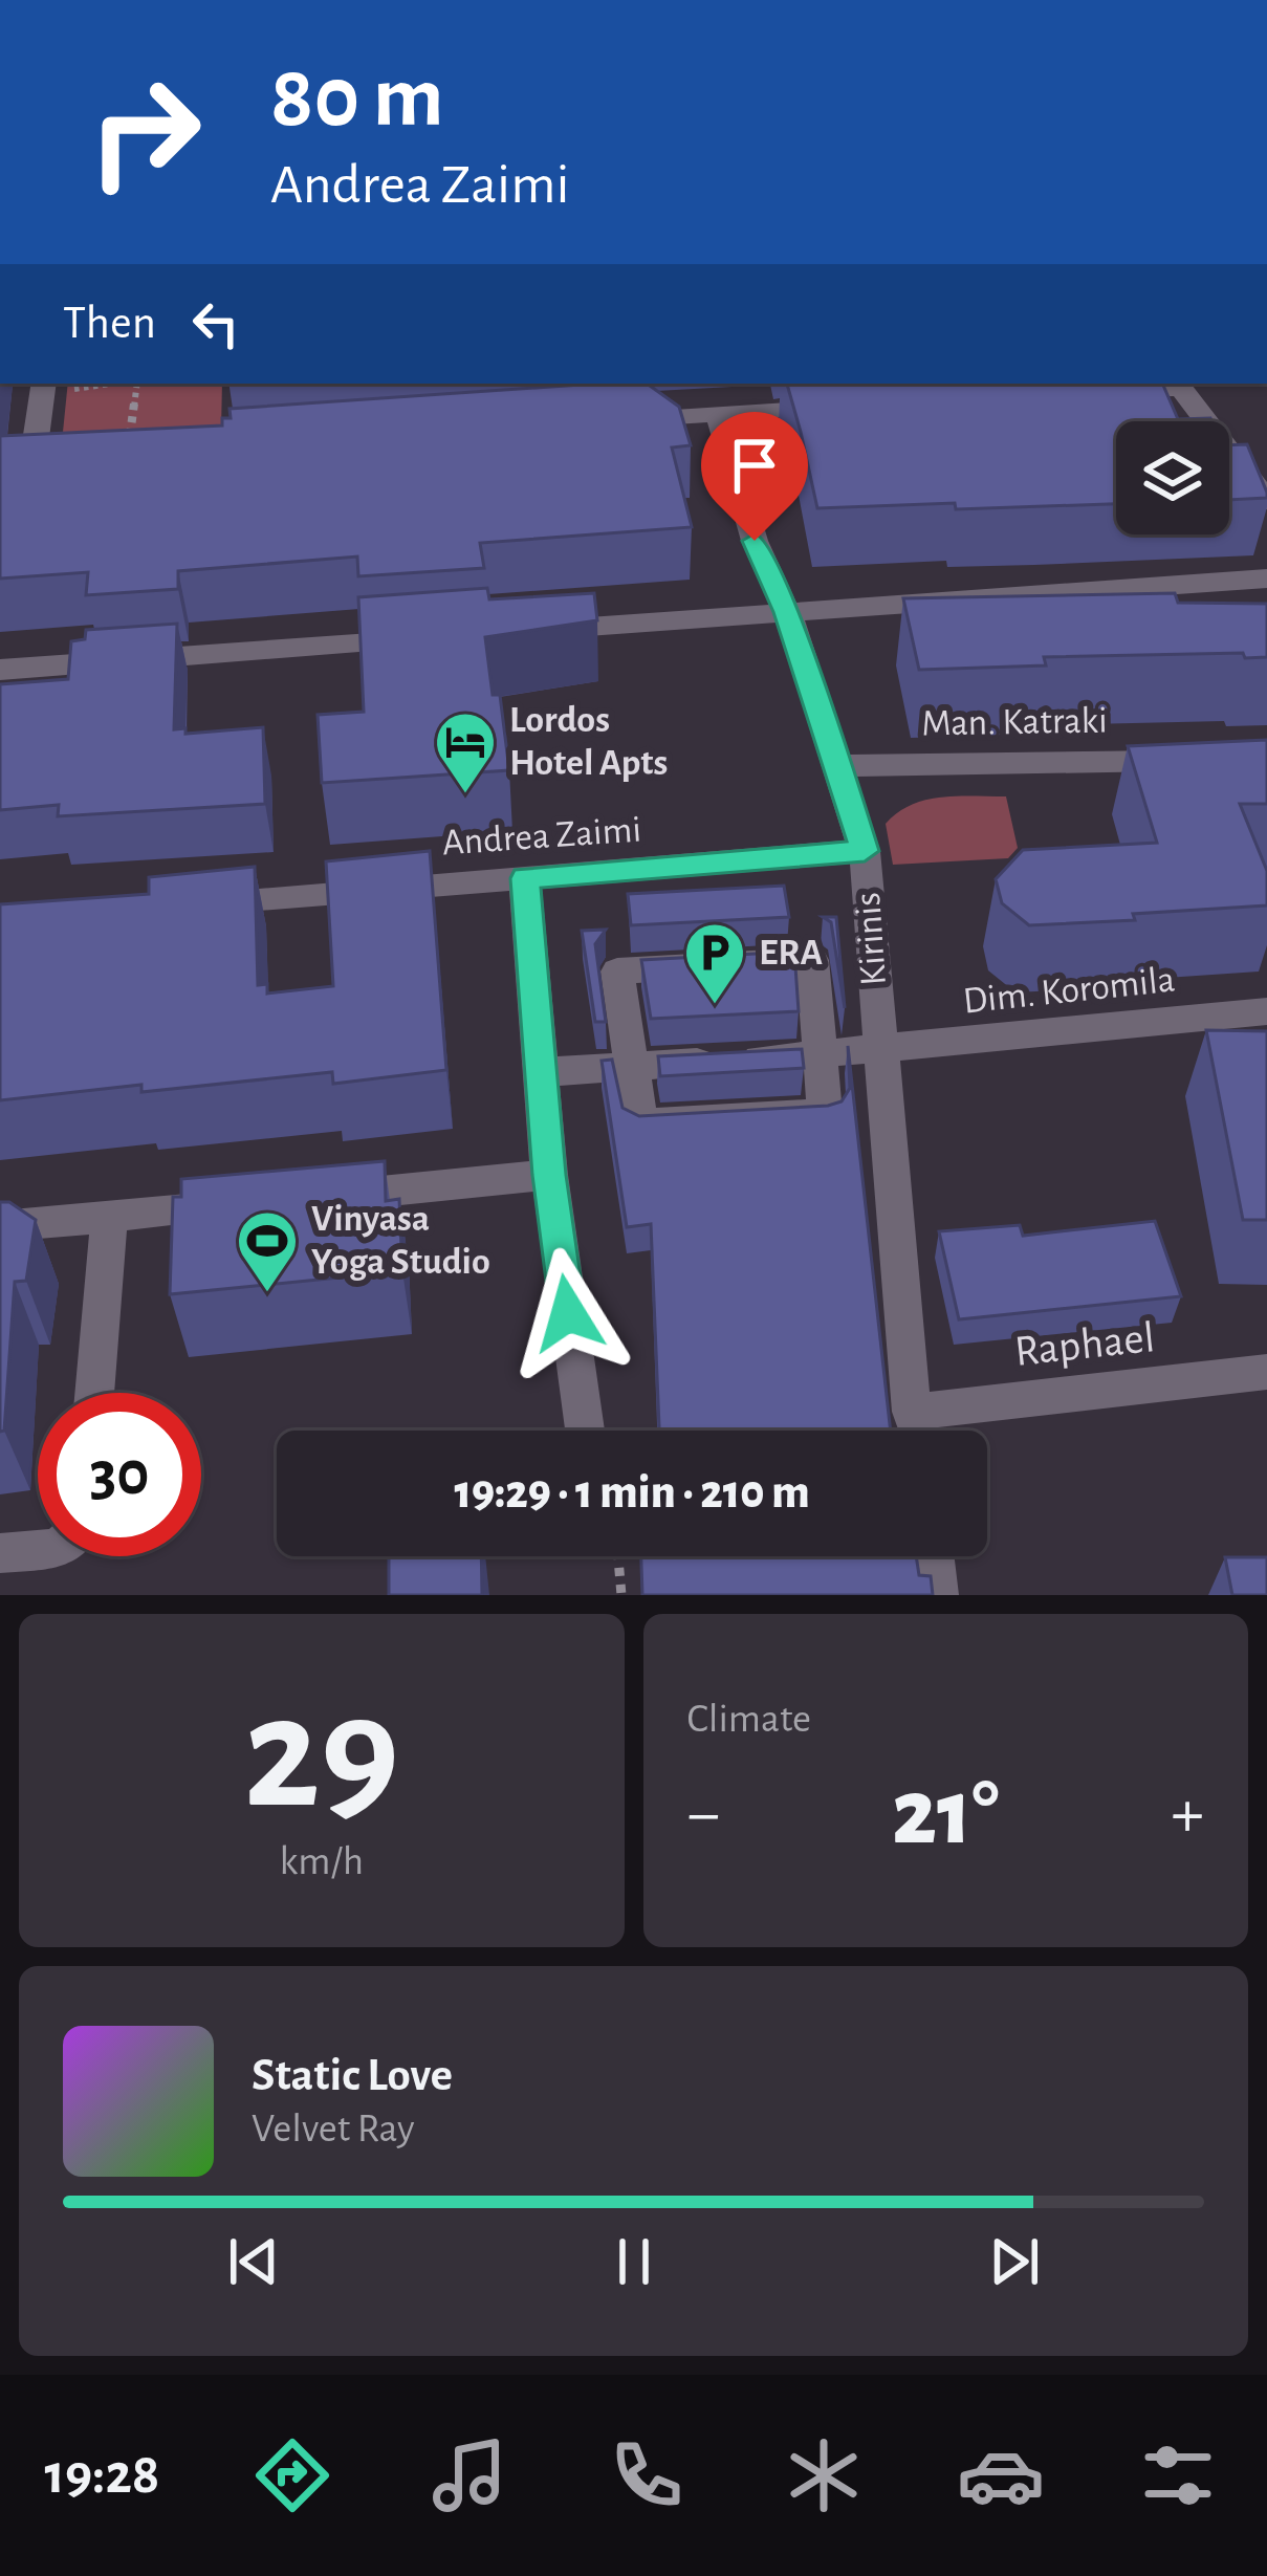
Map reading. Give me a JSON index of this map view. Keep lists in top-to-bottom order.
{
  "streets": {
    "street": [
      "Man. Katraki",
      "Andrea Zaimi",
      "Kirinis",
      "Dim. Koromila",
      "Raphael"
    ]
  },
  "crossings": [
    ["Man. Katraki", "Kirinis"],
    ["Andrea Zaimi", "Kirinis"],
    ["Kirinis", "Dim. Koromila"],
    ["Kirinis", "Raphael"]
  ],
  "places": {
    "hotel": ["Lordos Hotel Apts"],
    "parking": ["ERA"],
    "sports": ["Vinyasa Yoga Studio"]
  },
  "page": {
    "turn": ["80 m", "Andrea Zaimi"],
    "then": "Then",
    "limit": "30",
    "trip": "19:29 · 1 min · 210 m",
    "tile": [
      ["29", "km/h"],
      "Climate"
    ],
    "heat": ["−", "21°", "+"],
    "song": ["Static Love", "Velvet Ray"],
    "tabs": "19:28"
  }
}
